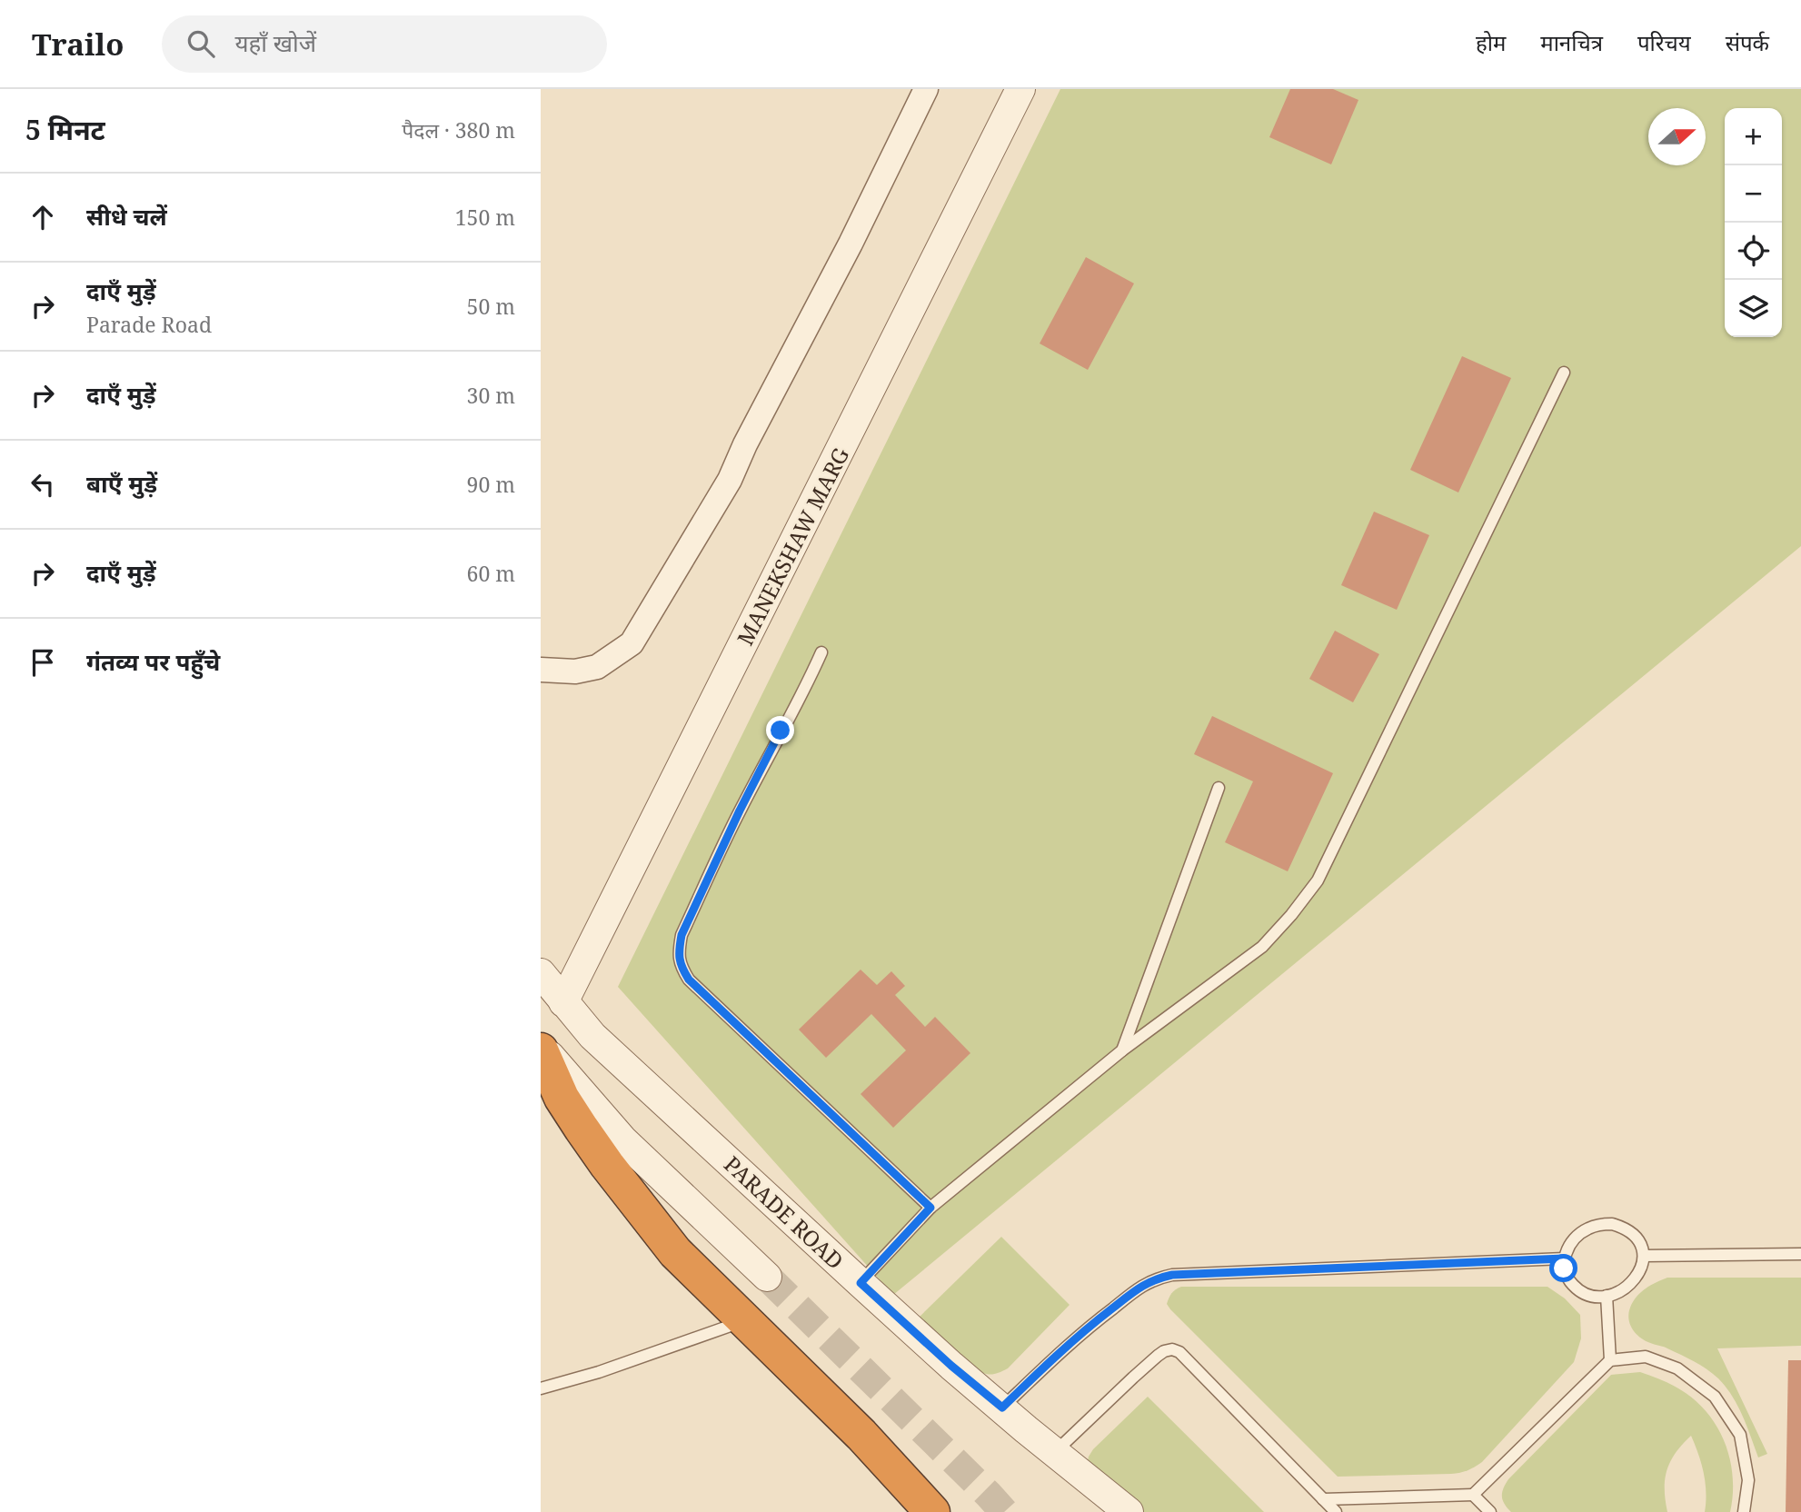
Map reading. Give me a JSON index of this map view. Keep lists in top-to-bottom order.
{
  "streets": {
    "street": ["MANEKSHAW MARG", "PARADE ROAD"]
  },
  "crossings": [
    ["MANEKSHAW MARG", "PARADE ROAD"]
  ],
  "north": "right",
  "page": {
    "header": "Trailo",
    "search": "यहाँ खोजें",
    "nav": [
      "होम",
      "मानचित्र",
      "परिचय",
      "संपर्क"
    ],
    "heading": ["5 मिनट", "पैदल · 380 m"],
    "map_buttons": ["+", "−"],
    "list": [
      ["सीधे चलें", "150 m"],
      ["दाएँ मुड़ें", "Parade Road", "50 m"],
      ["दाएँ मुड़ें", "30 m"],
      ["बाएँ मुड़ें", "90 m"],
      ["दाएँ मुड़ें", "60 m"],
      "गंतव्य पर पहुँचे"
    ]
  }
}
